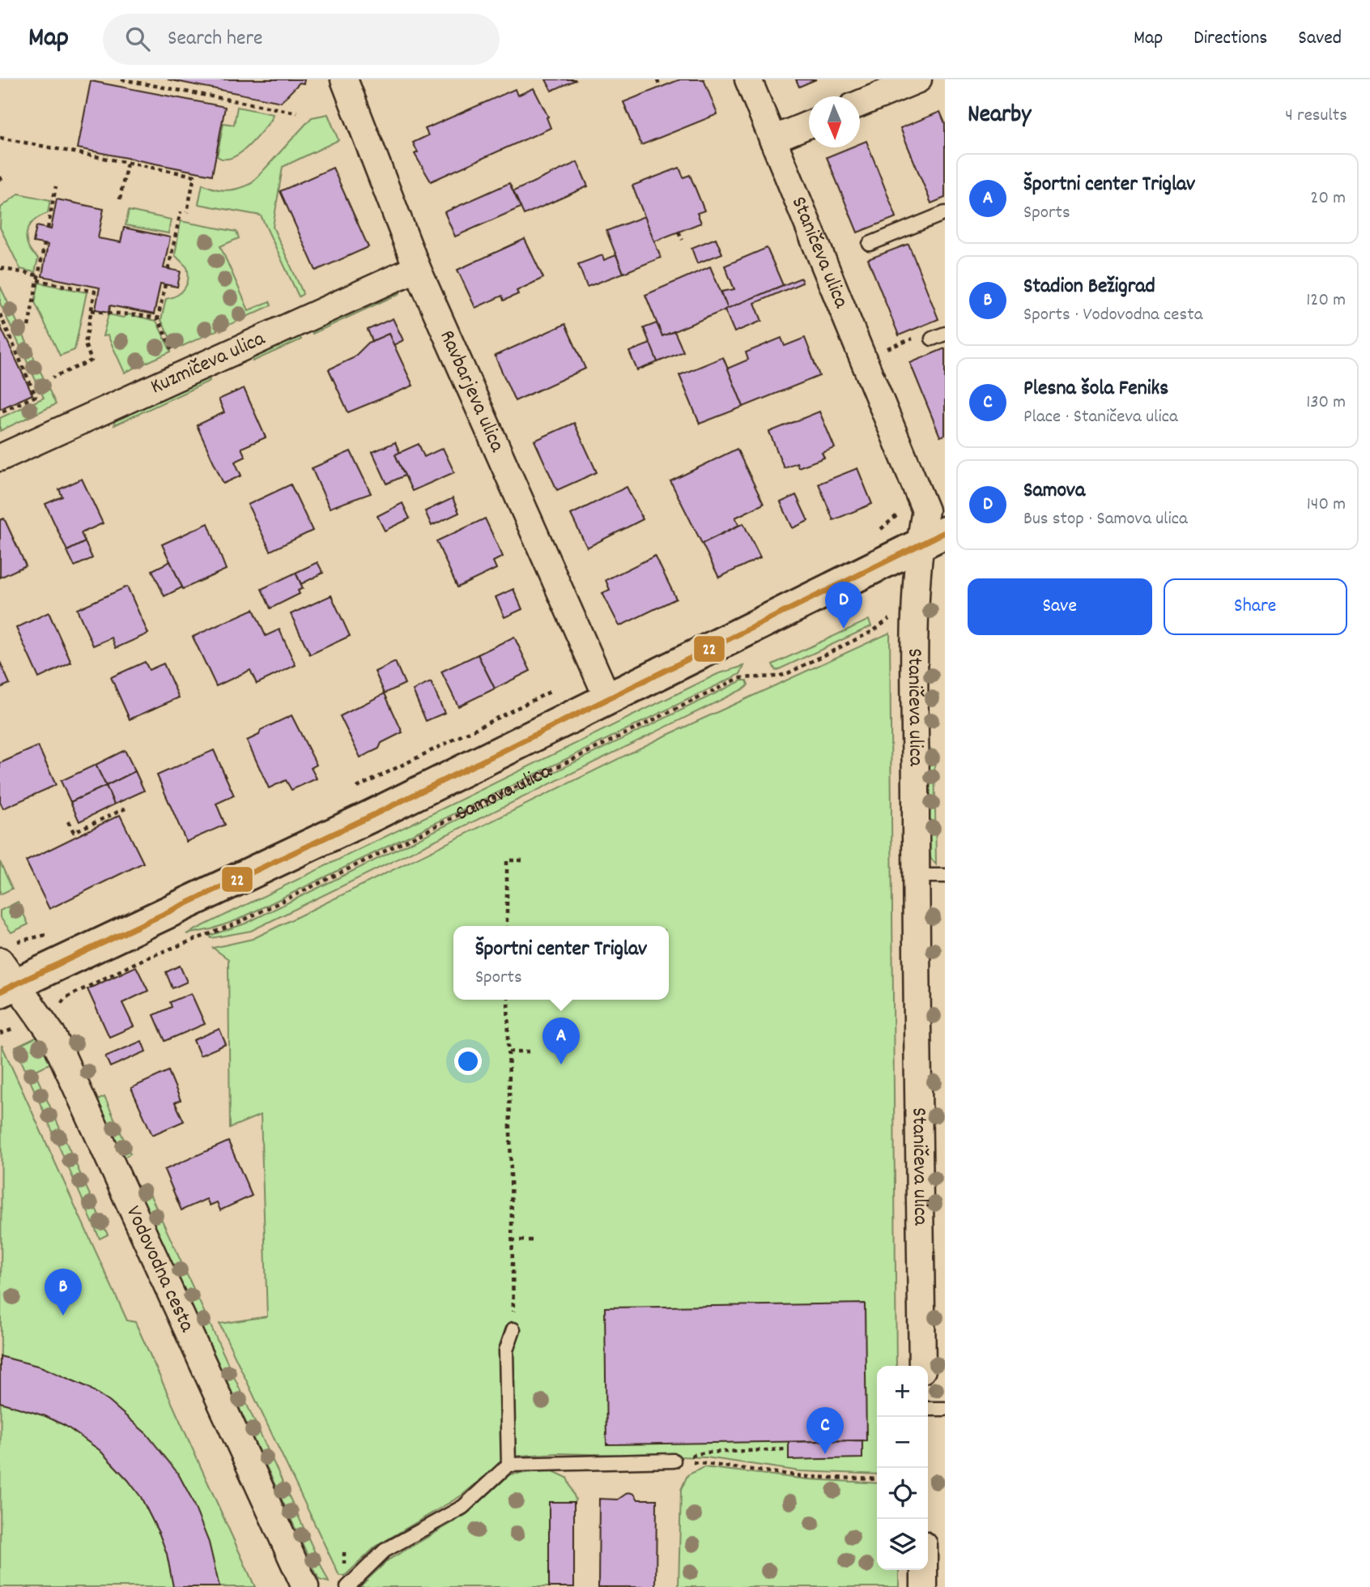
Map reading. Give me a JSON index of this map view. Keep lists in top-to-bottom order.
{
  "streets": {
    "main road": ["Samova ulica"],
    "street": [
      "Staničeva ulica",
      "Kuzmičeva ulica",
      "Ravbarjeva ulica",
      "Vodovodna cesta"
    ]
  },
  "crossings": [
    ["Staničeva ulica", "Samova ulica"],
    ["Kuzmičeva ulica", "Ravbarjeva ulica"],
    ["Ravbarjeva ulica", "Samova ulica"],
    ["Samova ulica", "Vodovodna cesta"]
  ],
  "lines": ["transit line 22"],
  "north": "bottom",
  "page": {
    "header": "Map",
    "search": "Search here",
    "nav": ["Map", "Directions", "Saved"],
    "heading": ["Nearby", "4 results"],
    "list": [
      {
        "mark": "A",
        "name": "Športni center Triglav",
        "note": "Sports",
        "value": "20 m"
      },
      {
        "mark": "B",
        "name": "Stadion Bežigrad",
        "note": "Sports · Vodovodna cesta",
        "value": "120 m"
      },
      {
        "mark": "C",
        "name": "Plesna šola Feniks",
        "note": "Place · Staničeva ulica",
        "value": "130 m"
      },
      {
        "mark": "D",
        "name": "Samova",
        "note": "Bus stop · Samova ulica",
        "value": "140 m"
      }
    ],
    "buttons": ["Save", "Share"],
    "pins": [
      "D",
      "A",
      "B",
      "C"
    ],
    "popup": ["Športni center Triglav", "Sports"],
    "map_buttons": ["+", "−"]
  }
}
